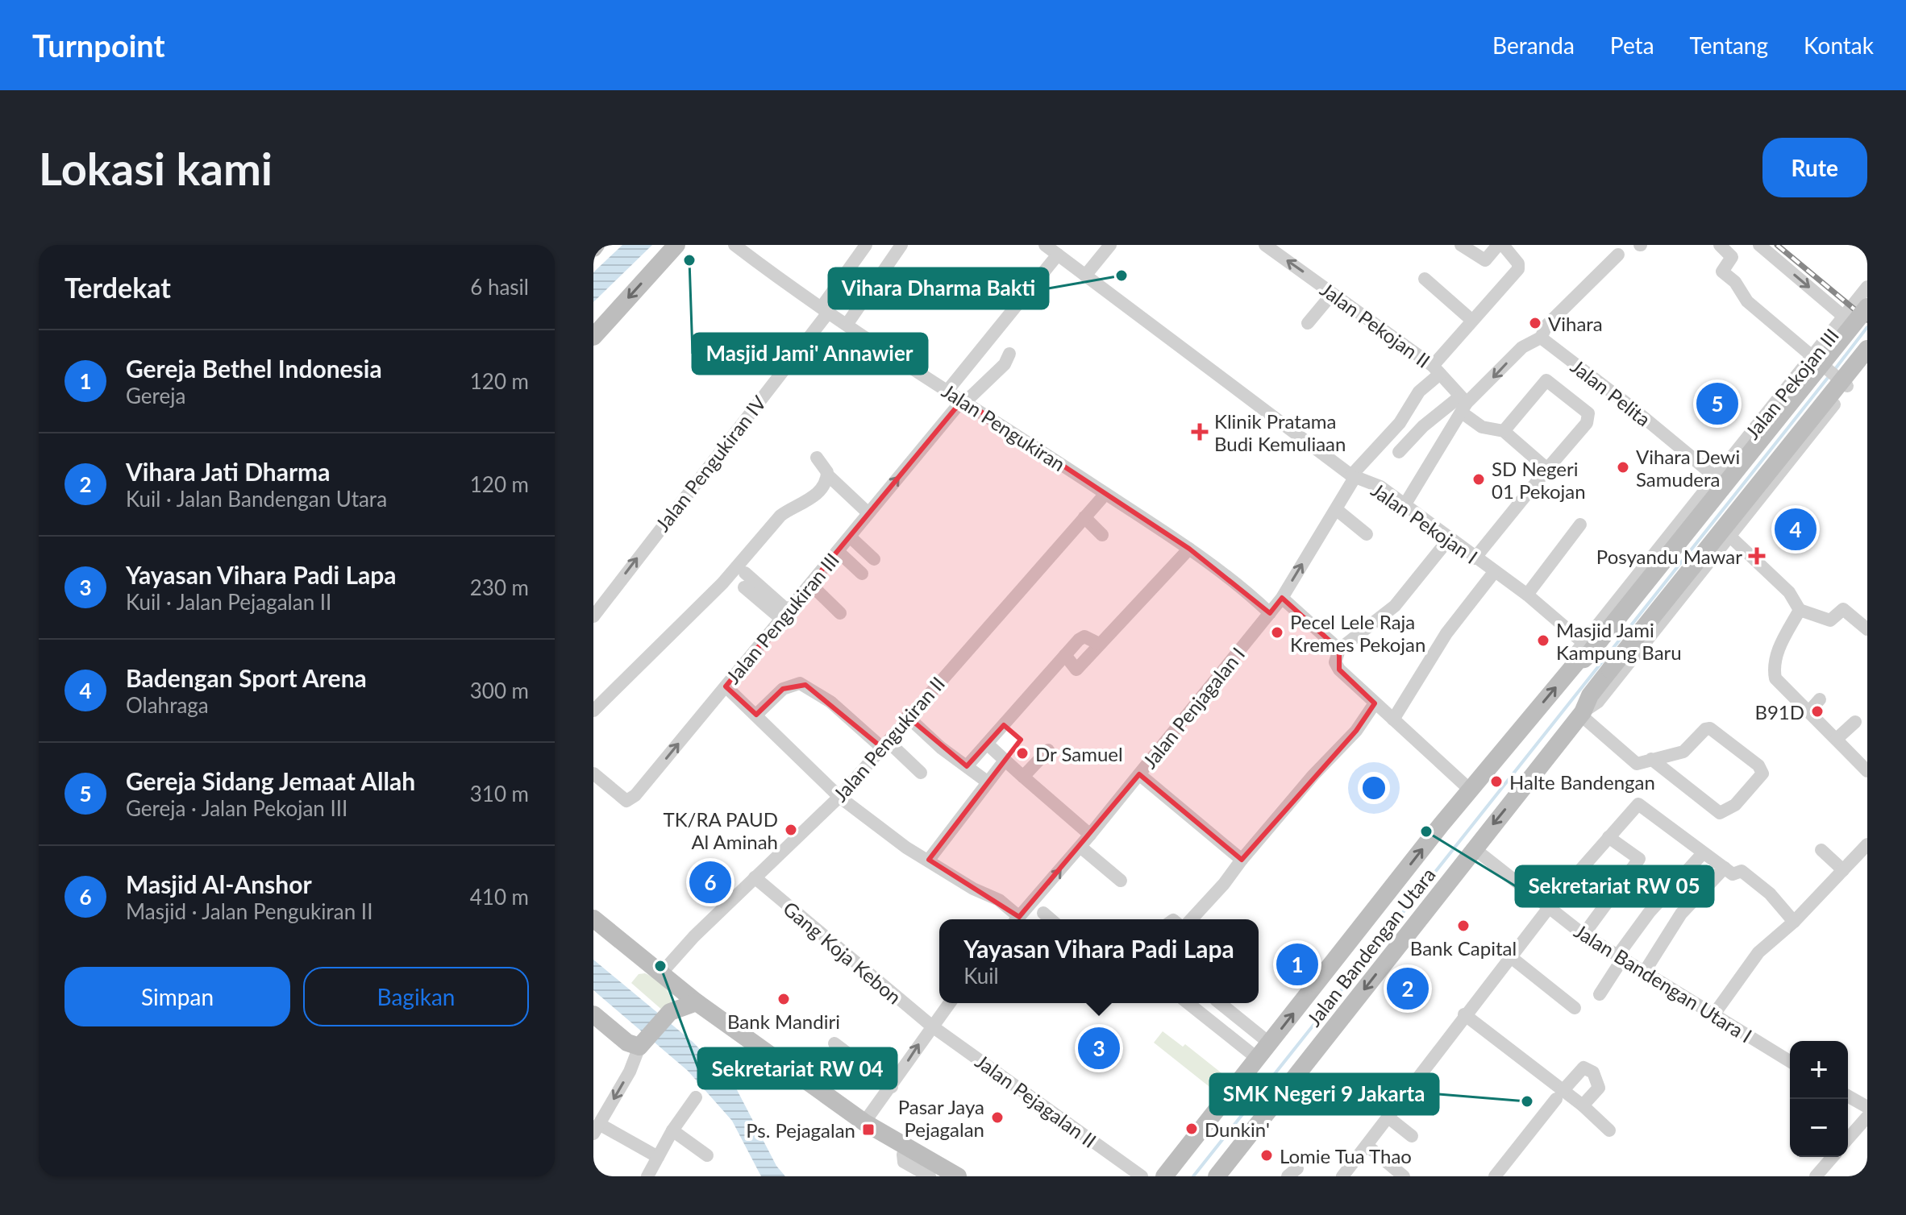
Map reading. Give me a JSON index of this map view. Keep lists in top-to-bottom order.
{
  "streets": {
    "main road": ["Jalan Bandengan Utara"],
    "street": [
      "Jalan Pekojan II",
      "Jalan Pekojan III",
      "Jalan Pelita",
      "Jalan Pengukiran",
      "Jalan Pengukiran IV",
      "Jalan Pekojan I",
      "Jalan Pengukiran III",
      "Jalan Penjagalan I",
      "Jalan Pengukiran II",
      "Gang Koja Kebon",
      "Jalan Bandengan Utara I",
      "Jalan Pejagalan II"
    ]
  },
  "crossings": [
    ["Jalan Pekojan II", "Jalan Penjagalan I"],
    ["Jalan Pekojan III", "Jalan Pelita"],
    ["Jalan Pekojan III", "Jalan Pekojan I"],
    ["Jalan Pengukiran", "Jalan Pengukiran IV"],
    ["Jalan Pengukiran", "Jalan Pengukiran III"],
    ["Jalan Pengukiran", "Jalan Penjagalan I"],
    ["Jalan Pengukiran", "Jalan Pengukiran II"],
    ["Jalan Pekojan I", "Jalan Penjagalan I"],
    ["Jalan Pengukiran II", "Gang Koja Kebon"],
    ["Jalan Bandengan Utara", "Jalan Bandengan Utara I"],
    ["Gang Koja Kebon", "Jalan Pejagalan II"]
  ],
  "places": {
    "other": [
      "Masjid Jami' Annawier",
      "Vihara Dharma Bakti",
      "Vihara",
      "Vihara Dewi Samudera",
      "SD Negeri 01 Pekojan",
      "Pecel Lele Raja Kremes Pekojan",
      "Masjid Jami Kampung Baru",
      "B91D",
      "Dr Samuel",
      "Halte Bandengan",
      "TK/RA PAUD Al Aminah",
      "Sekretariat RW 05",
      "Bank Capital",
      "Sekretariat RW 04",
      "Bank Mandiri",
      "SMK Negeri 9 Jakarta",
      "Pasar Jaya Pejagalan",
      "Dunkin'",
      "Lomie Tua Thao"
    ],
    "health": ["Klinik Pratama Budi Kemuliaan", "Posyandu Mawar"],
    "transit": ["Ps. Pejagalan"]
  },
  "page": {
    "header": "Turnpoint",
    "nav": [
      "Beranda",
      "Peta",
      "Tentang",
      "Kontak"
    ],
    "buttons": [
      "Rute",
      ["Simpan", "Bagikan"]
    ],
    "title": "Lokasi kami",
    "heading": ["Terdekat", "6 hasil"],
    "list": [
      {
        "mark": "1",
        "name": "Gereja Bethel Indonesia",
        "note": "Gereja",
        "value": "120 m"
      },
      {
        "mark": "2",
        "name": "Vihara Jati Dharma",
        "note": "Kuil · Jalan Bandengan Utara",
        "value": "120 m"
      },
      {
        "mark": "3",
        "name": "Yayasan Vihara Padi Lapa",
        "note": "Kuil · Jalan Pejagalan II",
        "value": "230 m"
      },
      {
        "mark": "4",
        "name": "Badengan Sport Arena",
        "note": "Olahraga",
        "value": "300 m"
      },
      {
        "mark": "5",
        "name": "Gereja Sidang Jemaat Allah",
        "note": "Gereja · Jalan Pekojan III",
        "value": "310 m"
      },
      {
        "mark": "6",
        "name": "Masjid Al-Anshor",
        "note": "Masjid · Jalan Pengukiran II",
        "value": "410 m"
      }
    ],
    "pins": [
      "5",
      "4",
      "6",
      "1",
      "2",
      "3"
    ],
    "popup": ["Yayasan Vihara Padi Lapa", "Kuil"],
    "map_buttons": ["+", "−"]
  }
}
